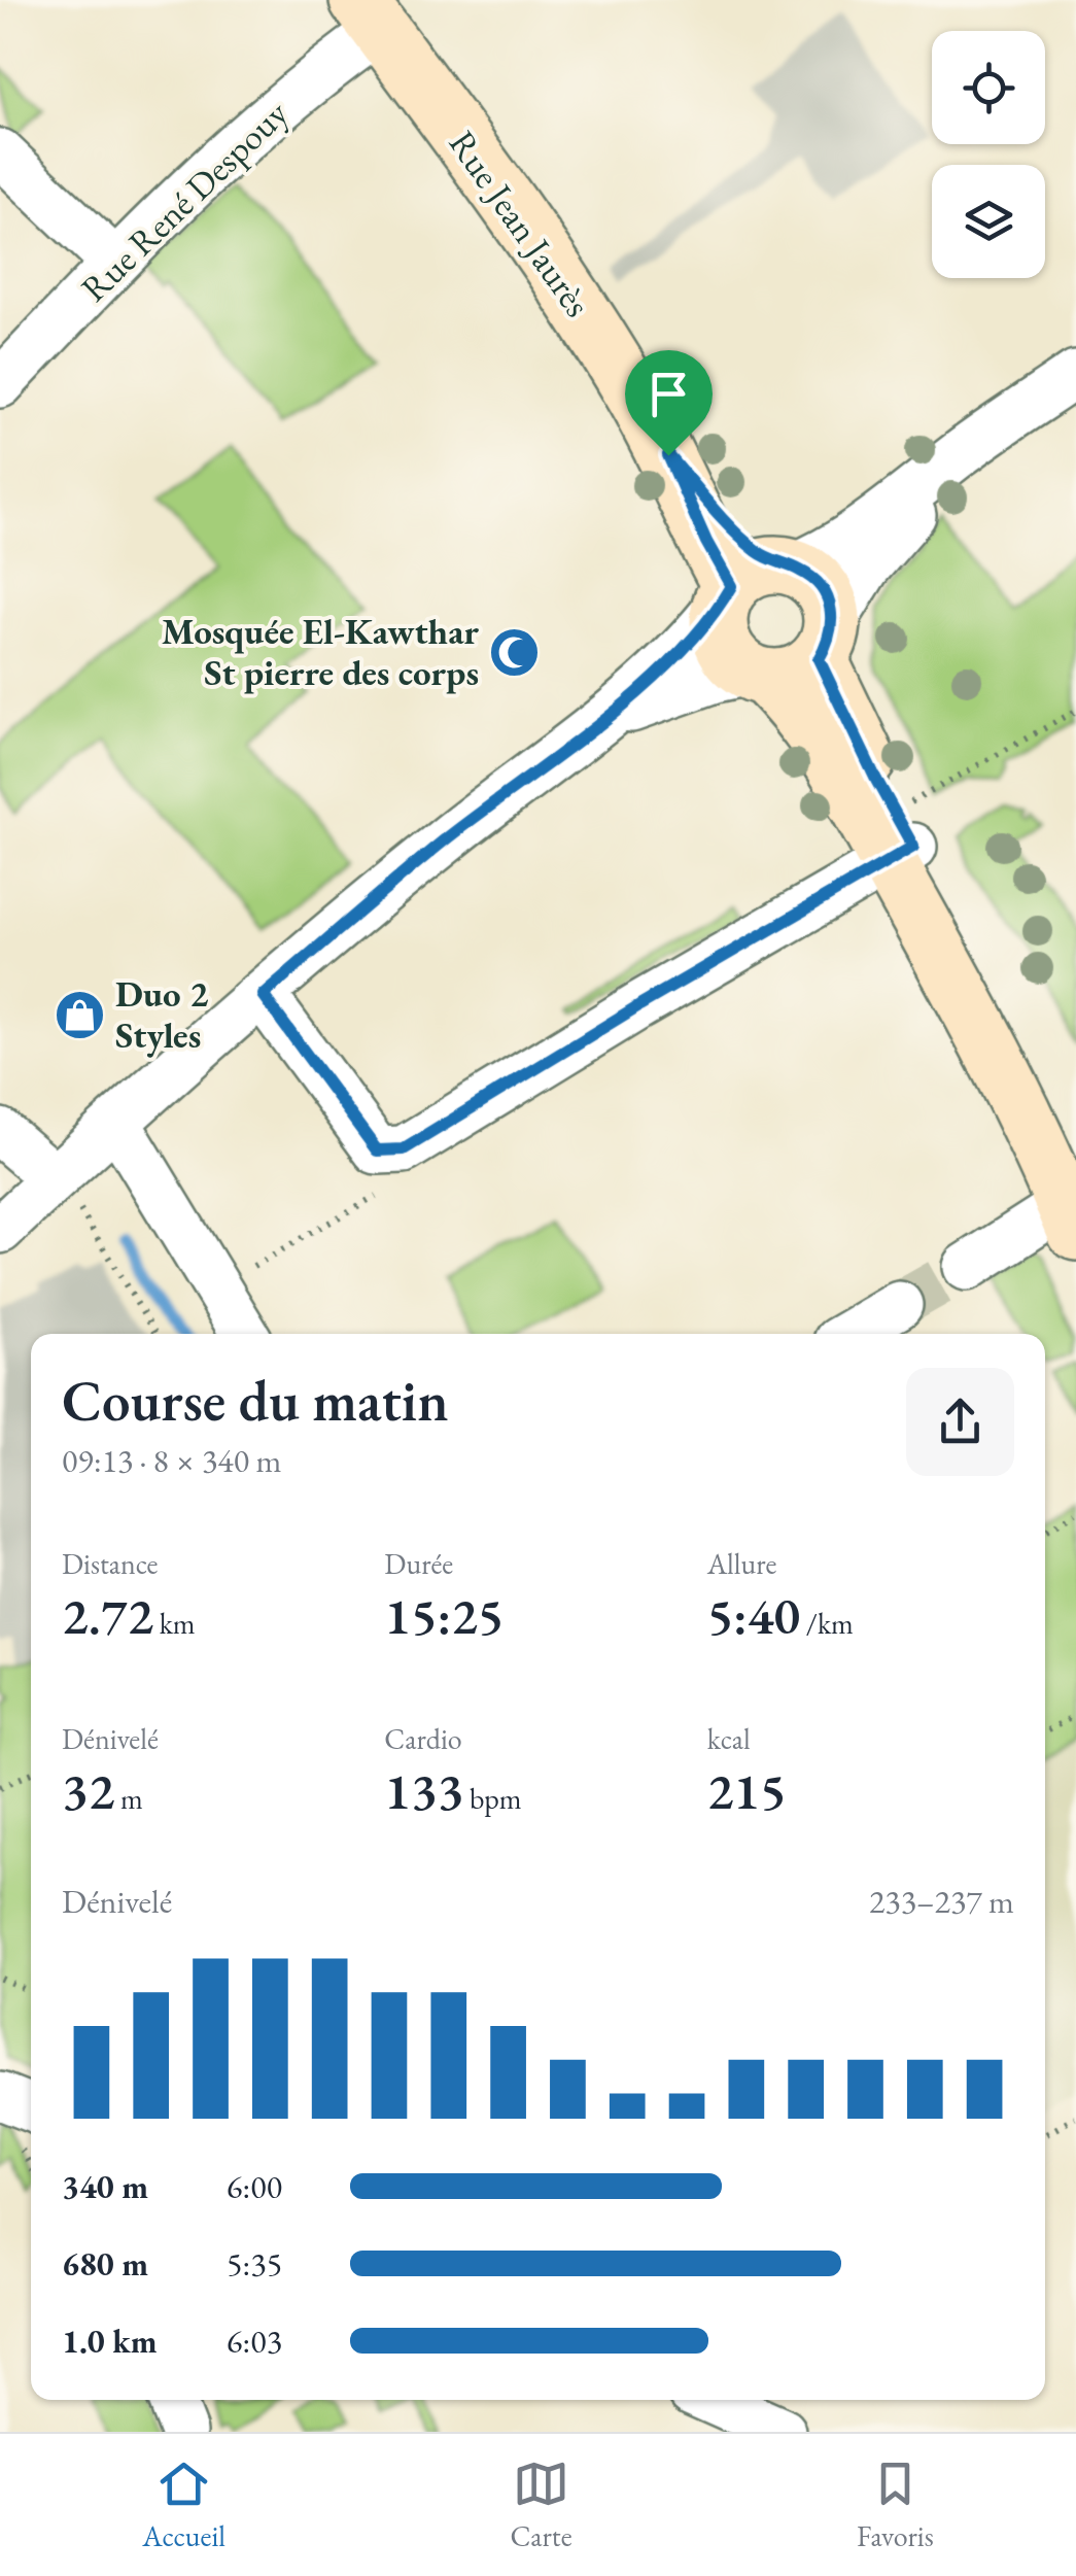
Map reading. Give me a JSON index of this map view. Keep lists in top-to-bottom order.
{
  "streets": {
    "main road": ["Rue Jean Jaurès"],
    "street": ["Rue René Despouy"]
  },
  "crossings": [
    ["Rue René Despouy", "Rue Jean Jaurès"]
  ],
  "places": {
    "mosque": ["Mosquée El-Kawthar St pierre des corps"],
    "shop": ["Duo 2 Styles"]
  },
  "page": {
    "heading": ["Course du matin", "09:13 · 8 × 340 m"],
    "stats": [
      ["Distance", "2.72 km"],
      ["Durée", "15:25"],
      ["Allure", "5:40 /km"],
      ["Dénivelé", "32 m"],
      ["Cardio", "133 bpm"],
      ["kcal", "215"]
    ],
    "chart": ["Dénivelé", "233–237 m"],
    "list": [
      {
        "name": "340 m",
        "note": "6:00"
      },
      {
        "name": "680 m",
        "note": "5:35"
      },
      {
        "name": "1.0 km",
        "note": "6:03"
      }
    ],
    "tabs": ["Accueil", "Carte", "Favoris"]
  }
}
